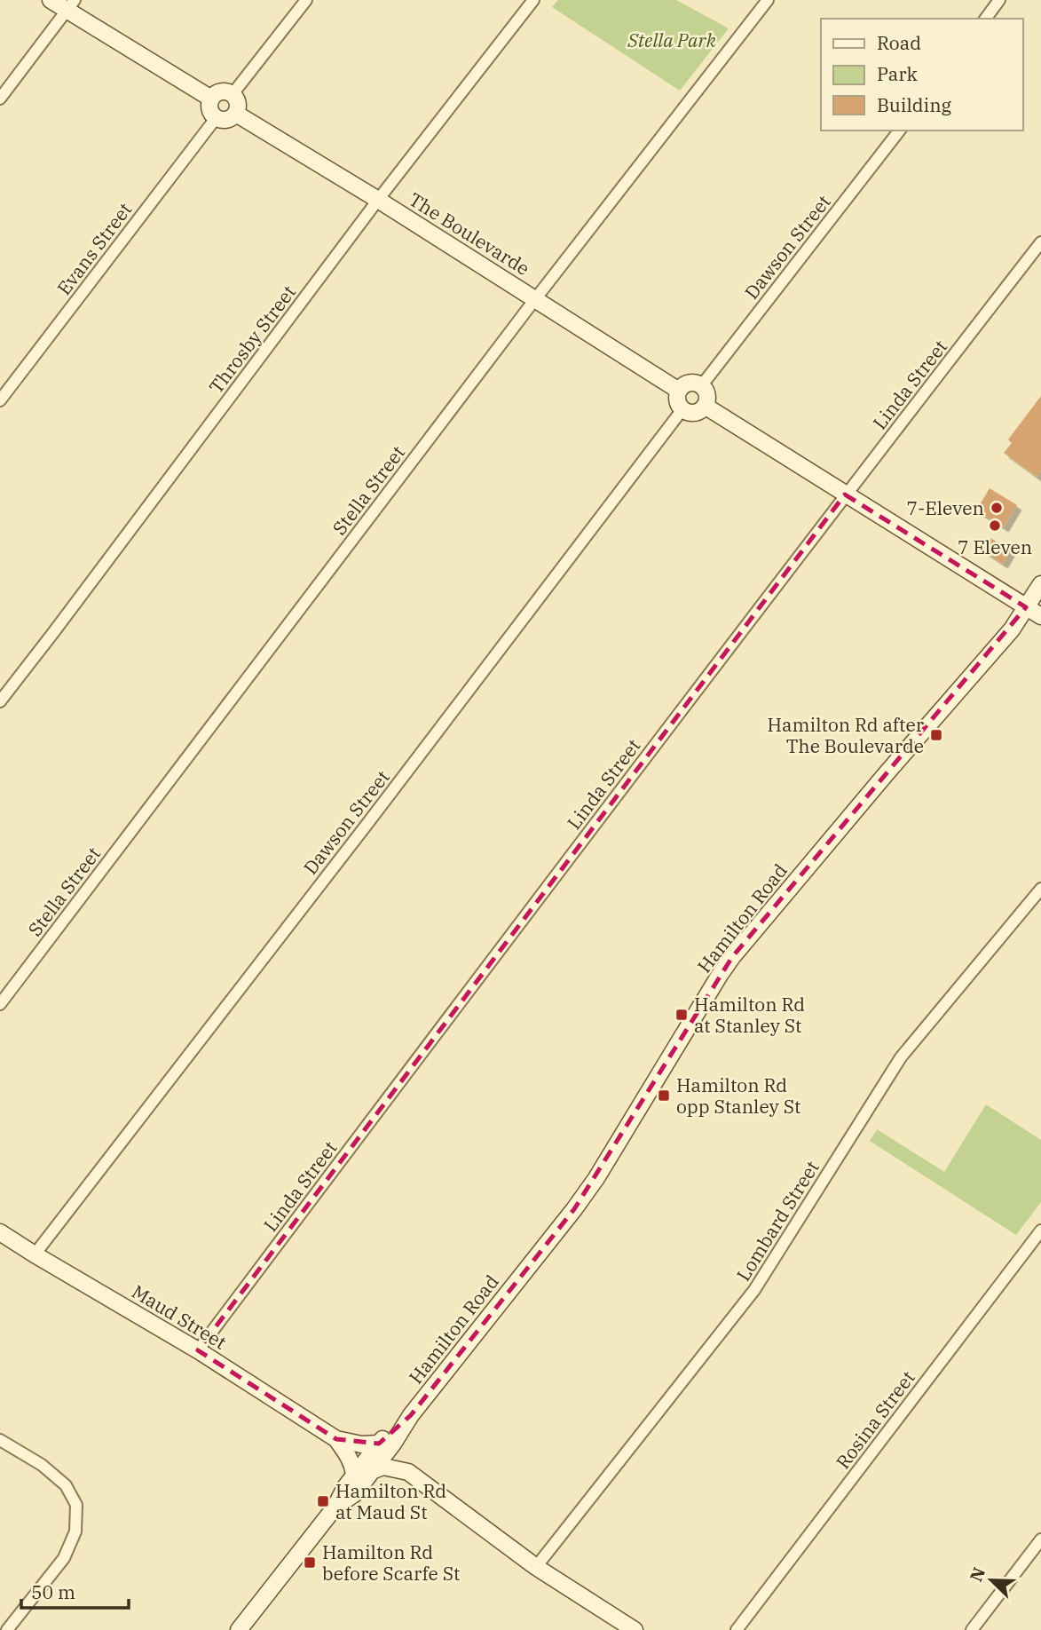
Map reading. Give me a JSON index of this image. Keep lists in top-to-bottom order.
{
  "streets": {
    "street": [
      "The Boulevarde",
      "Dawson Street",
      "Evans Street",
      "Throsby Street",
      "Linda Street",
      "Stella Street",
      "Hamilton Road",
      "Lombard Street",
      "Maud Street",
      "Rosina Street"
    ]
  },
  "crossings": [
    ["The Boulevarde", "Dawson Street"],
    ["The Boulevarde", "Evans Street"],
    ["The Boulevarde", "Throsby Street"],
    ["The Boulevarde", "Stella Street"],
    ["Dawson Street", "Maud Street"],
    ["Linda Street", "Maud Street"],
    ["Hamilton Road", "Maud Street"]
  ],
  "parks": ["Stella Park"],
  "places": {
    "other": ["7-Eleven", "7 Eleven"],
    "transit": [
      "Hamilton Rd after The Boulevarde",
      "Hamilton Rd at Stanley St",
      "Hamilton Rd opp Stanley St",
      "Hamilton Rd at Maud St",
      "Hamilton Rd before Scarfe St"
    ]
  },
  "legend": ["Road", "Park", "Building"],
  "scale_bar": "50 m",
  "north": "top left"
}
